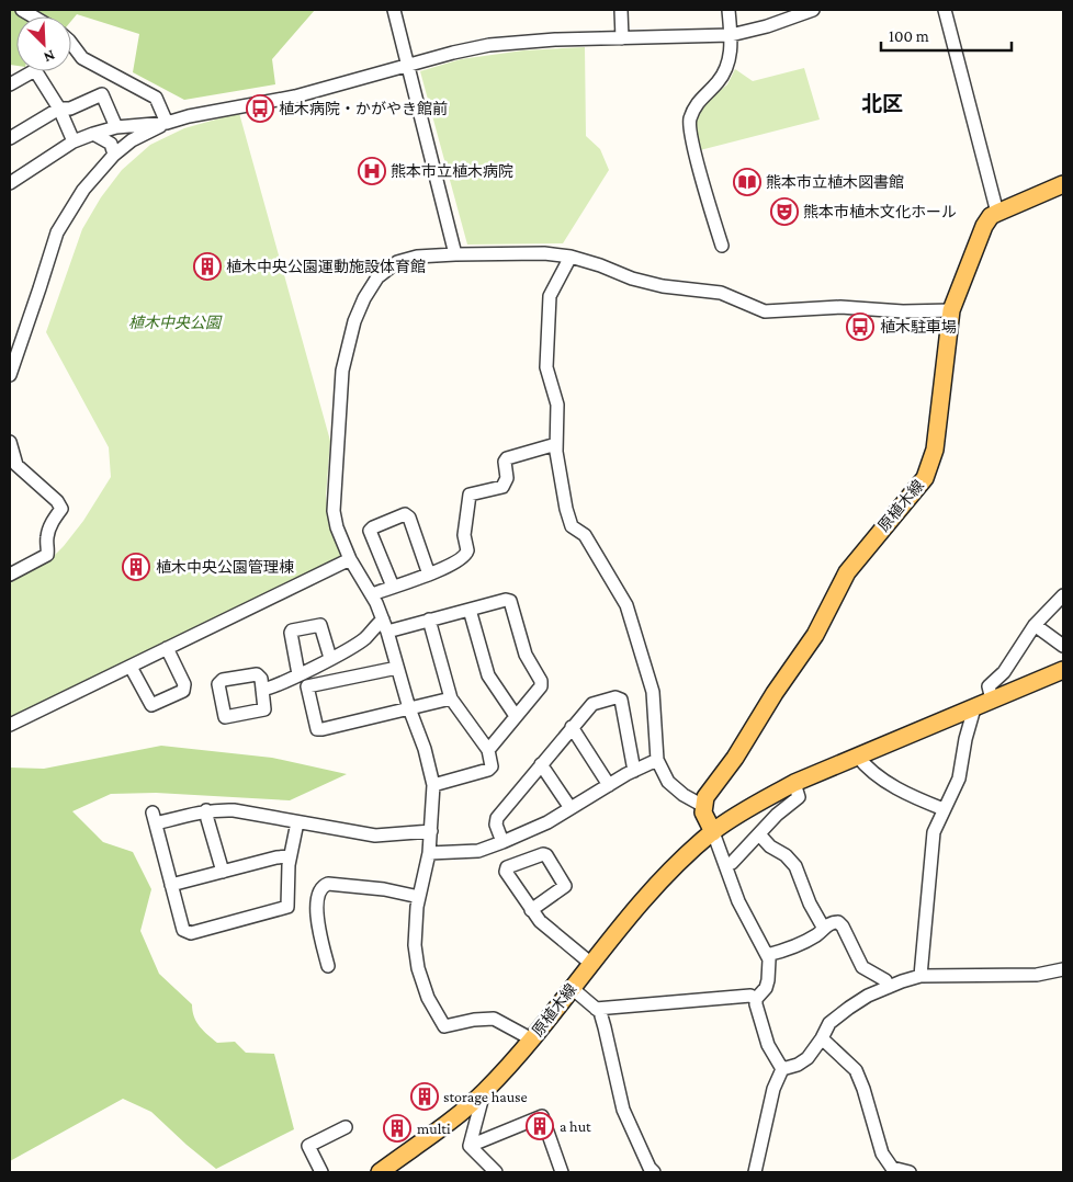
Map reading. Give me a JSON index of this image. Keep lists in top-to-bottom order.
{
  "streets": {
    "main road": ["原植木線"]
  },
  "districts": ["北区"],
  "parks": ["植木中央公園"],
  "places": {
    "bus stop": ["植木病院・かがやき館前", "植木駐車場"],
    "hospital": ["熊本市立植木病院"],
    "library": ["熊本市立植木図書館"],
    "theatre": ["熊本市植木文化ホール"],
    "building": [
      "植木中央公園運動施設体育館",
      "植木中央公園管理棟",
      "storage hause",
      "a hut",
      "multi"
    ]
  },
  "scale_bar": "100 m",
  "north": "bottom right"
}
